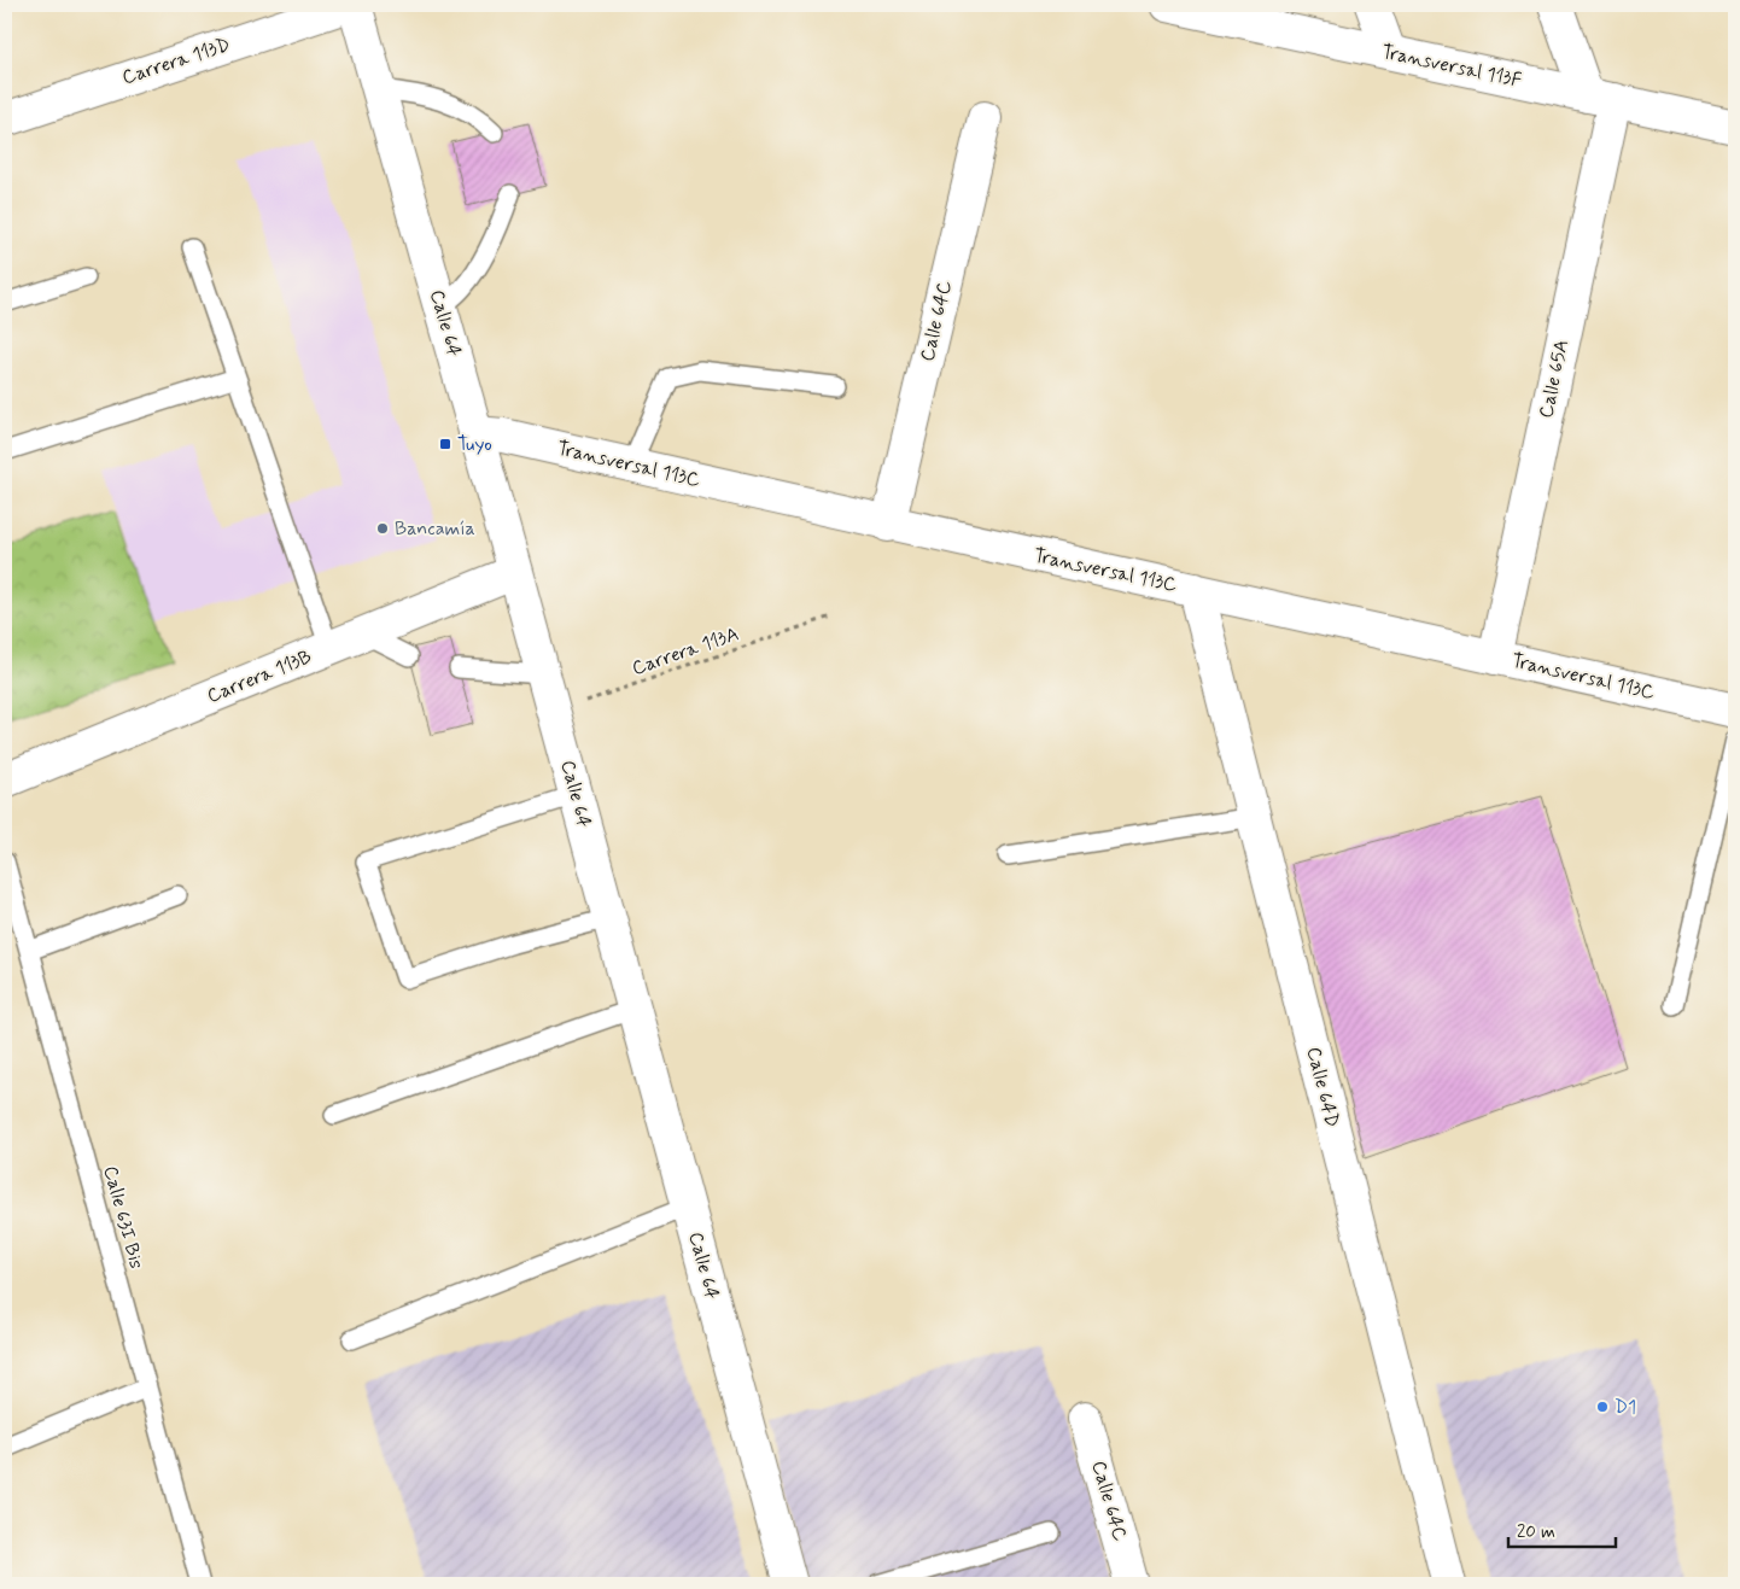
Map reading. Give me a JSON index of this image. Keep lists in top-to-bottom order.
{
  "streets": {
    "street": [
      "Carrera 113D",
      "Transversal 113F",
      "Calle 64C",
      "Calle 64",
      "Calle 65A",
      "Transversal 113C",
      "Carrera 113B",
      "Calle 64D"
    ],
    "lane": ["Calle 63I Bis"],
    "path": ["Carrera 113A"]
  },
  "crossings": [
    ["Transversal 113F", "Calle 65A"],
    ["Calle 64C", "Transversal 113C"],
    ["Calle 64", "Transversal 113C"],
    ["Calle 64", "Carrera 113A"],
    ["Calle 64", "Carrera 113B"],
    ["Calle 65A", "Transversal 113C"],
    ["Transversal 113C", "Calle 64D"]
  ],
  "places": {
    "transit": ["Tuyo"],
    "other": ["Bancamía", "D1"]
  },
  "scale_bar": "20 m"
}
